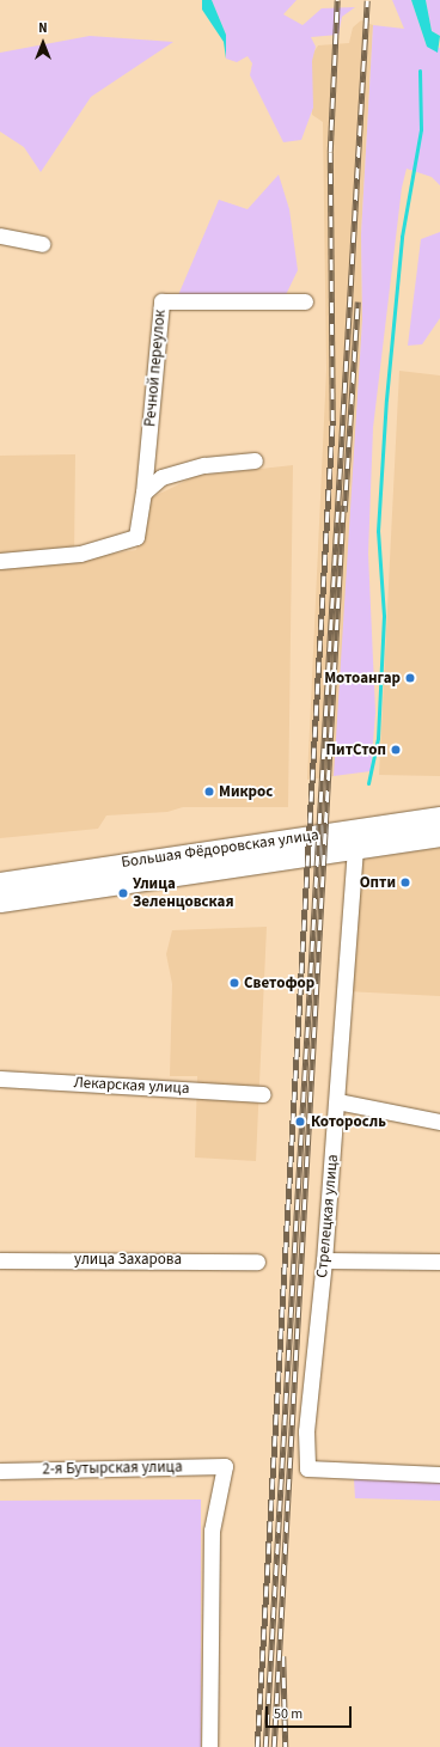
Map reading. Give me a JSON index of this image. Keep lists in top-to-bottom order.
{
  "streets": {
    "main road": ["Большая Фёдоровская улица"],
    "street": [
      "Речной переулок",
      "Лекарская улица",
      "Стрелецкая улица",
      "улица Захарова",
      "2-я Бутырская улица"
    ]
  },
  "crossings": [
    ["Большая Фёдоровская улица", "Стрелецкая улица"]
  ],
  "places": [
    "Мотоангар",
    "ПитСтоп",
    "Микрос",
    "Опти",
    "Улица Зеленцовская",
    "Светофор",
    "Которосль"
  ],
  "scale_bar": "50 m",
  "north": "top"
}
